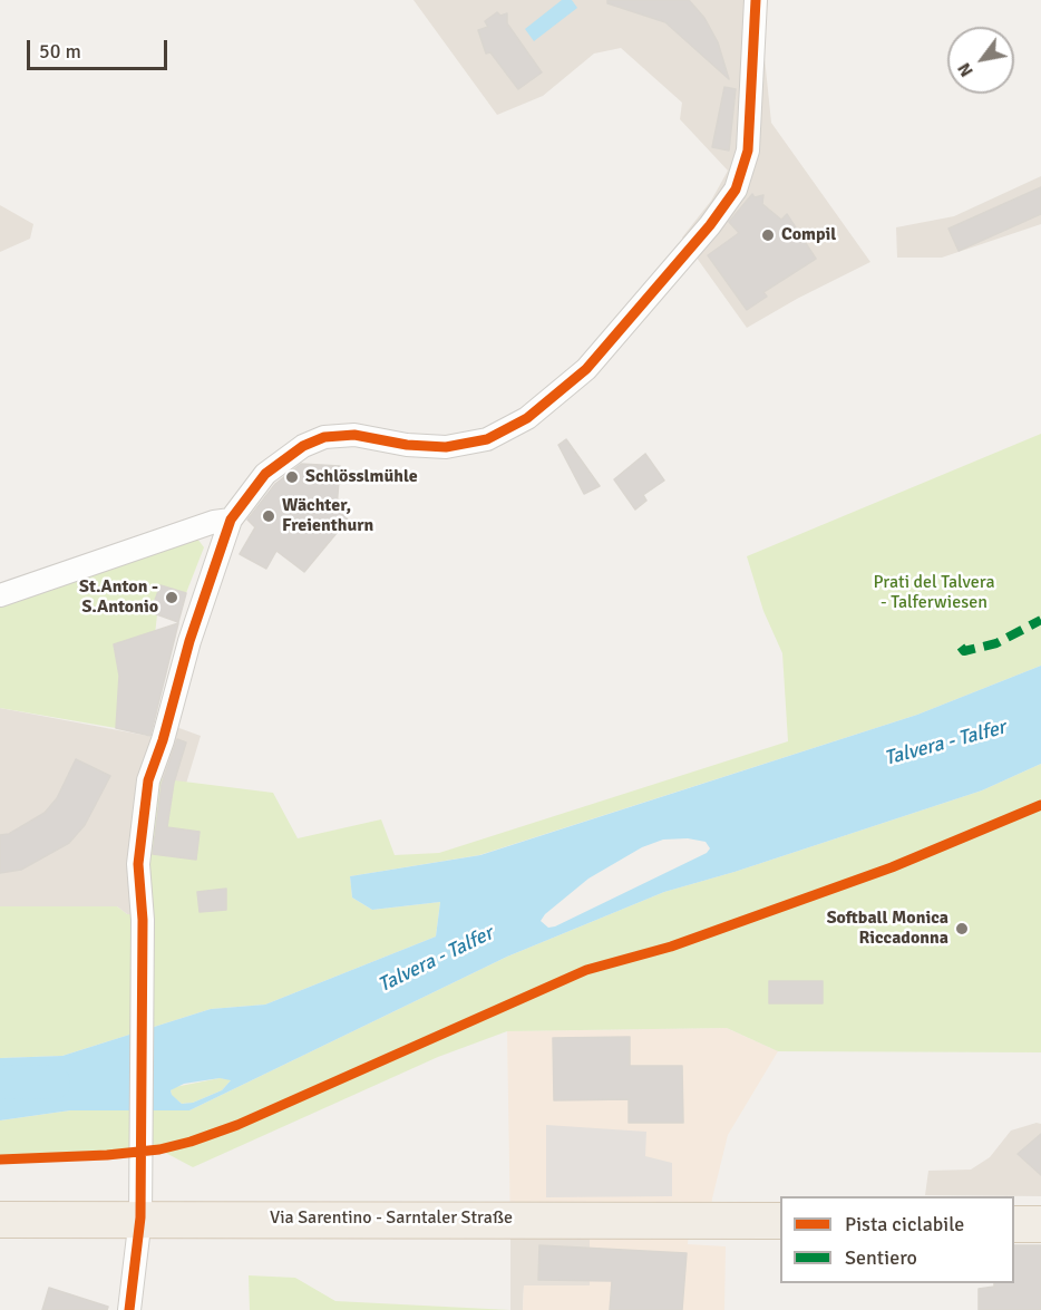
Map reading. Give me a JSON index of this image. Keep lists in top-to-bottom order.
{
  "streets": {
    "main road": ["Via Sarentino - Sarntaler Straße"]
  },
  "water": ["Talvera - Talfer"],
  "parks": ["Prati del Talvera - Talferwiesen"],
  "places": [
    "Compil",
    "Schlösslmühle",
    "Wächter, Freienthurn",
    "St.Anton - S.Antonio",
    "Softball Monica Riccadonna"
  ],
  "legend": ["Pista ciclabile", "Sentiero"],
  "scale_bar": "50 m",
  "north": "bottom left"
}
